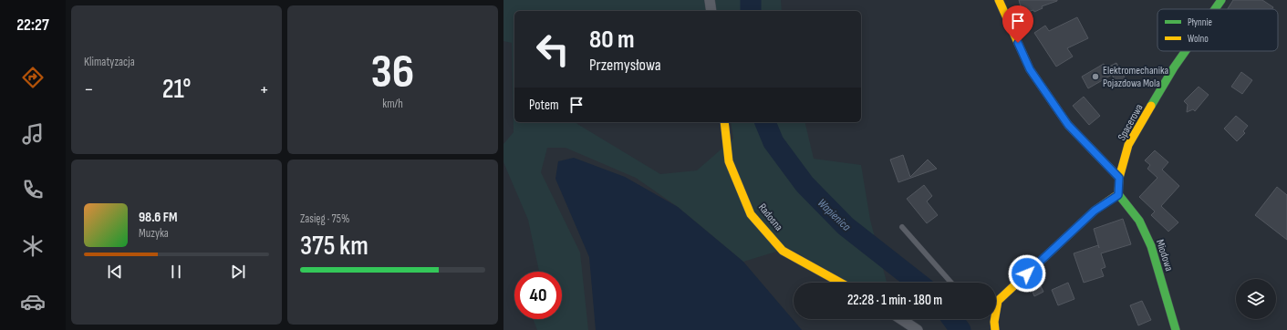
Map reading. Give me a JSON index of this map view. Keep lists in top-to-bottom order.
{
  "streets": {
    "street": ["Spacerowa", "Radosna", "Miodowa"]
  },
  "crossings": [
    ["Spacerowa", "Miodowa"]
  ],
  "water": ["Wapienica"],
  "places": ["Elektromechanika Pojazdowa Mola"],
  "legend": ["Płynnie", "Wolno"],
  "page": {
    "tabs": "22:27",
    "tile": [
      "Klimatyzacja",
      ["36", "km/h"],
      ["Zasięg · 75%", "375 km"]
    ],
    "turn": ["80 m", "Przemysłowa"],
    "heat": ["−", "21°", "+"],
    "then": "Potem",
    "song": ["98.6 FM", "Muzyka"],
    "limit": "40",
    "trip": "22:28 · 1 min · 180 m"
  }
}
